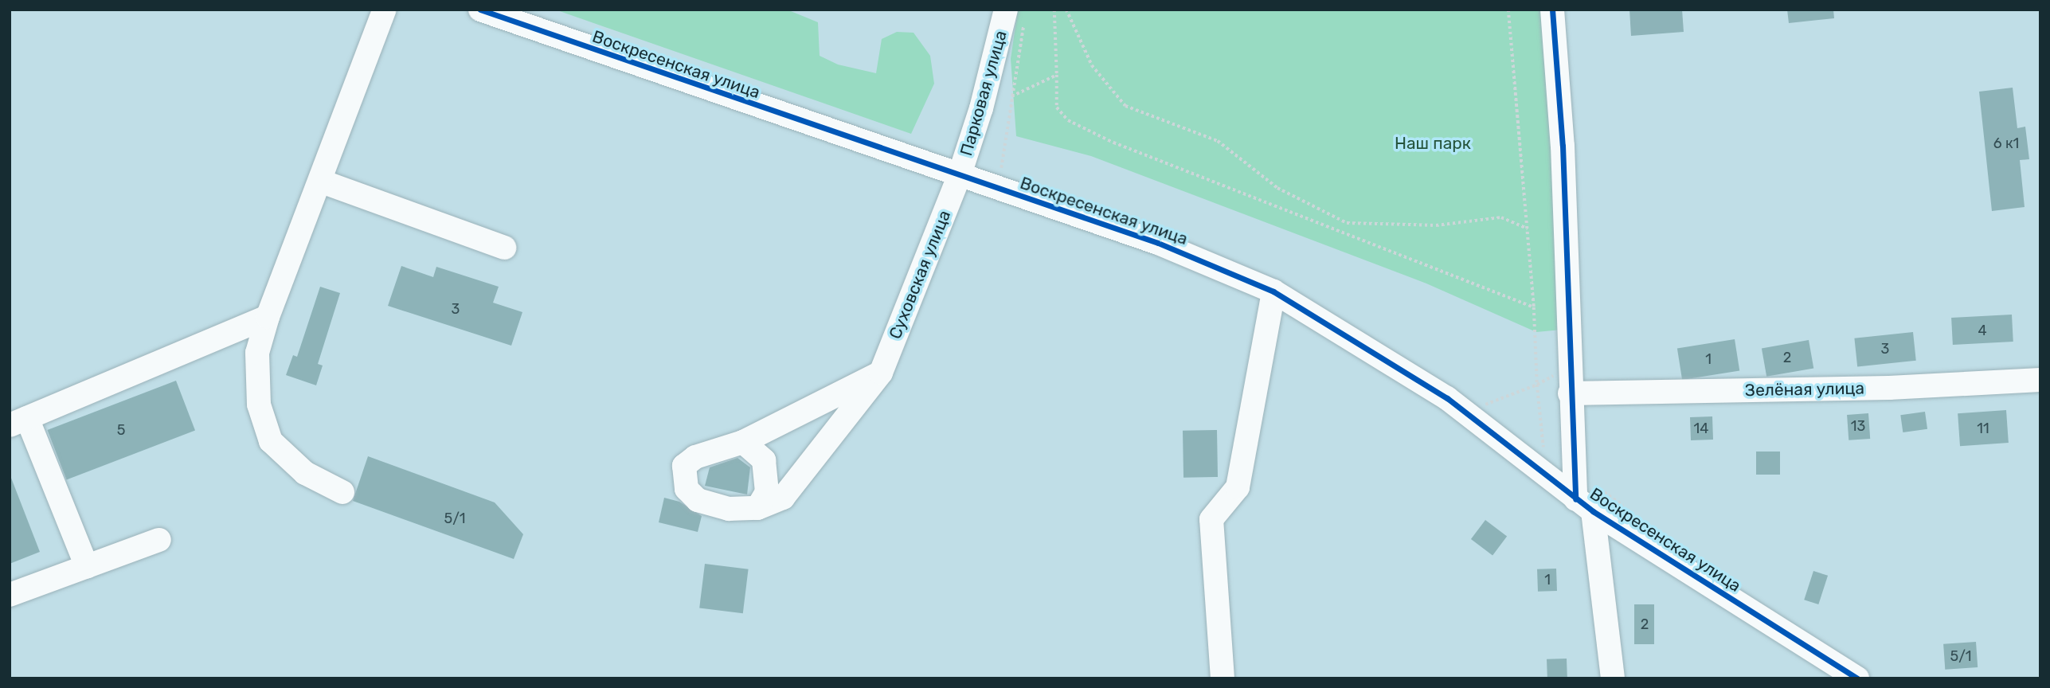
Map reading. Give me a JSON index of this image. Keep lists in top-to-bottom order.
{
  "streets": {
    "street": [
      "Воскресенская улица",
      "Парковая улица",
      "Суховская улица",
      "Зелёная улица"
    ]
  },
  "crossings": [
    ["Воскресенская улица", "Парковая улица"],
    ["Воскресенская улица", "Суховская улица"],
    ["Парковая улица", "Суховская улица"]
  ],
  "parks": ["Наш парк"],
  "house_numbers": [
    "6 к1",
    "3",
    "4",
    "3",
    "2",
    "1",
    "13",
    "14",
    "11",
    "5",
    "5/1",
    "1",
    "2",
    "5/1"
  ]
}
